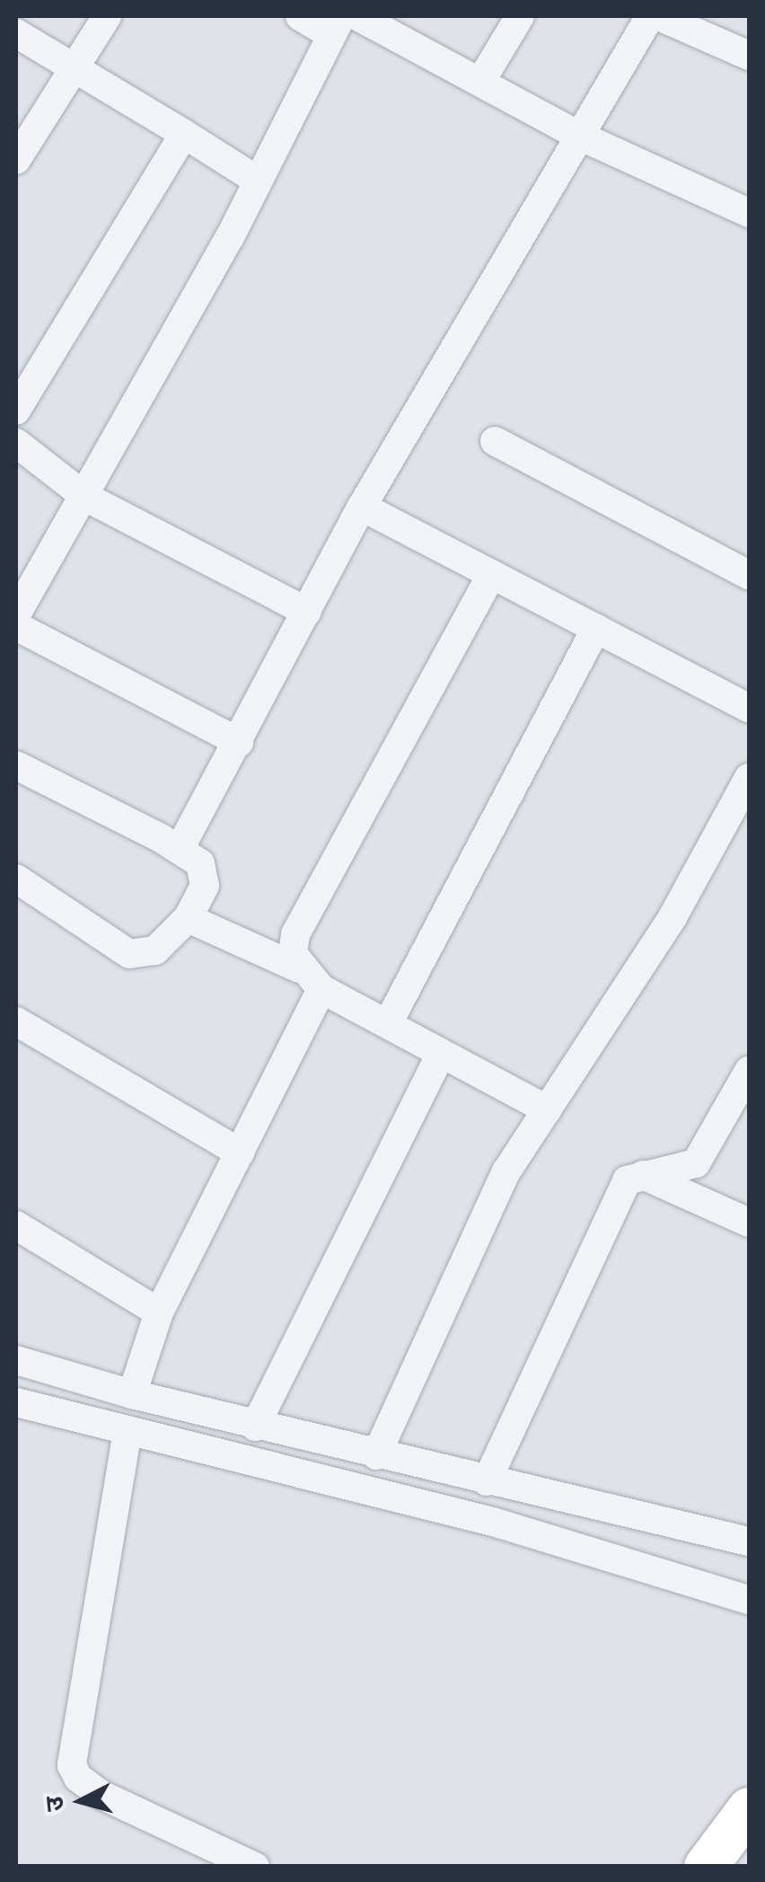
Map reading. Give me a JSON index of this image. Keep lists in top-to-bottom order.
{
  "north": "left"
}
